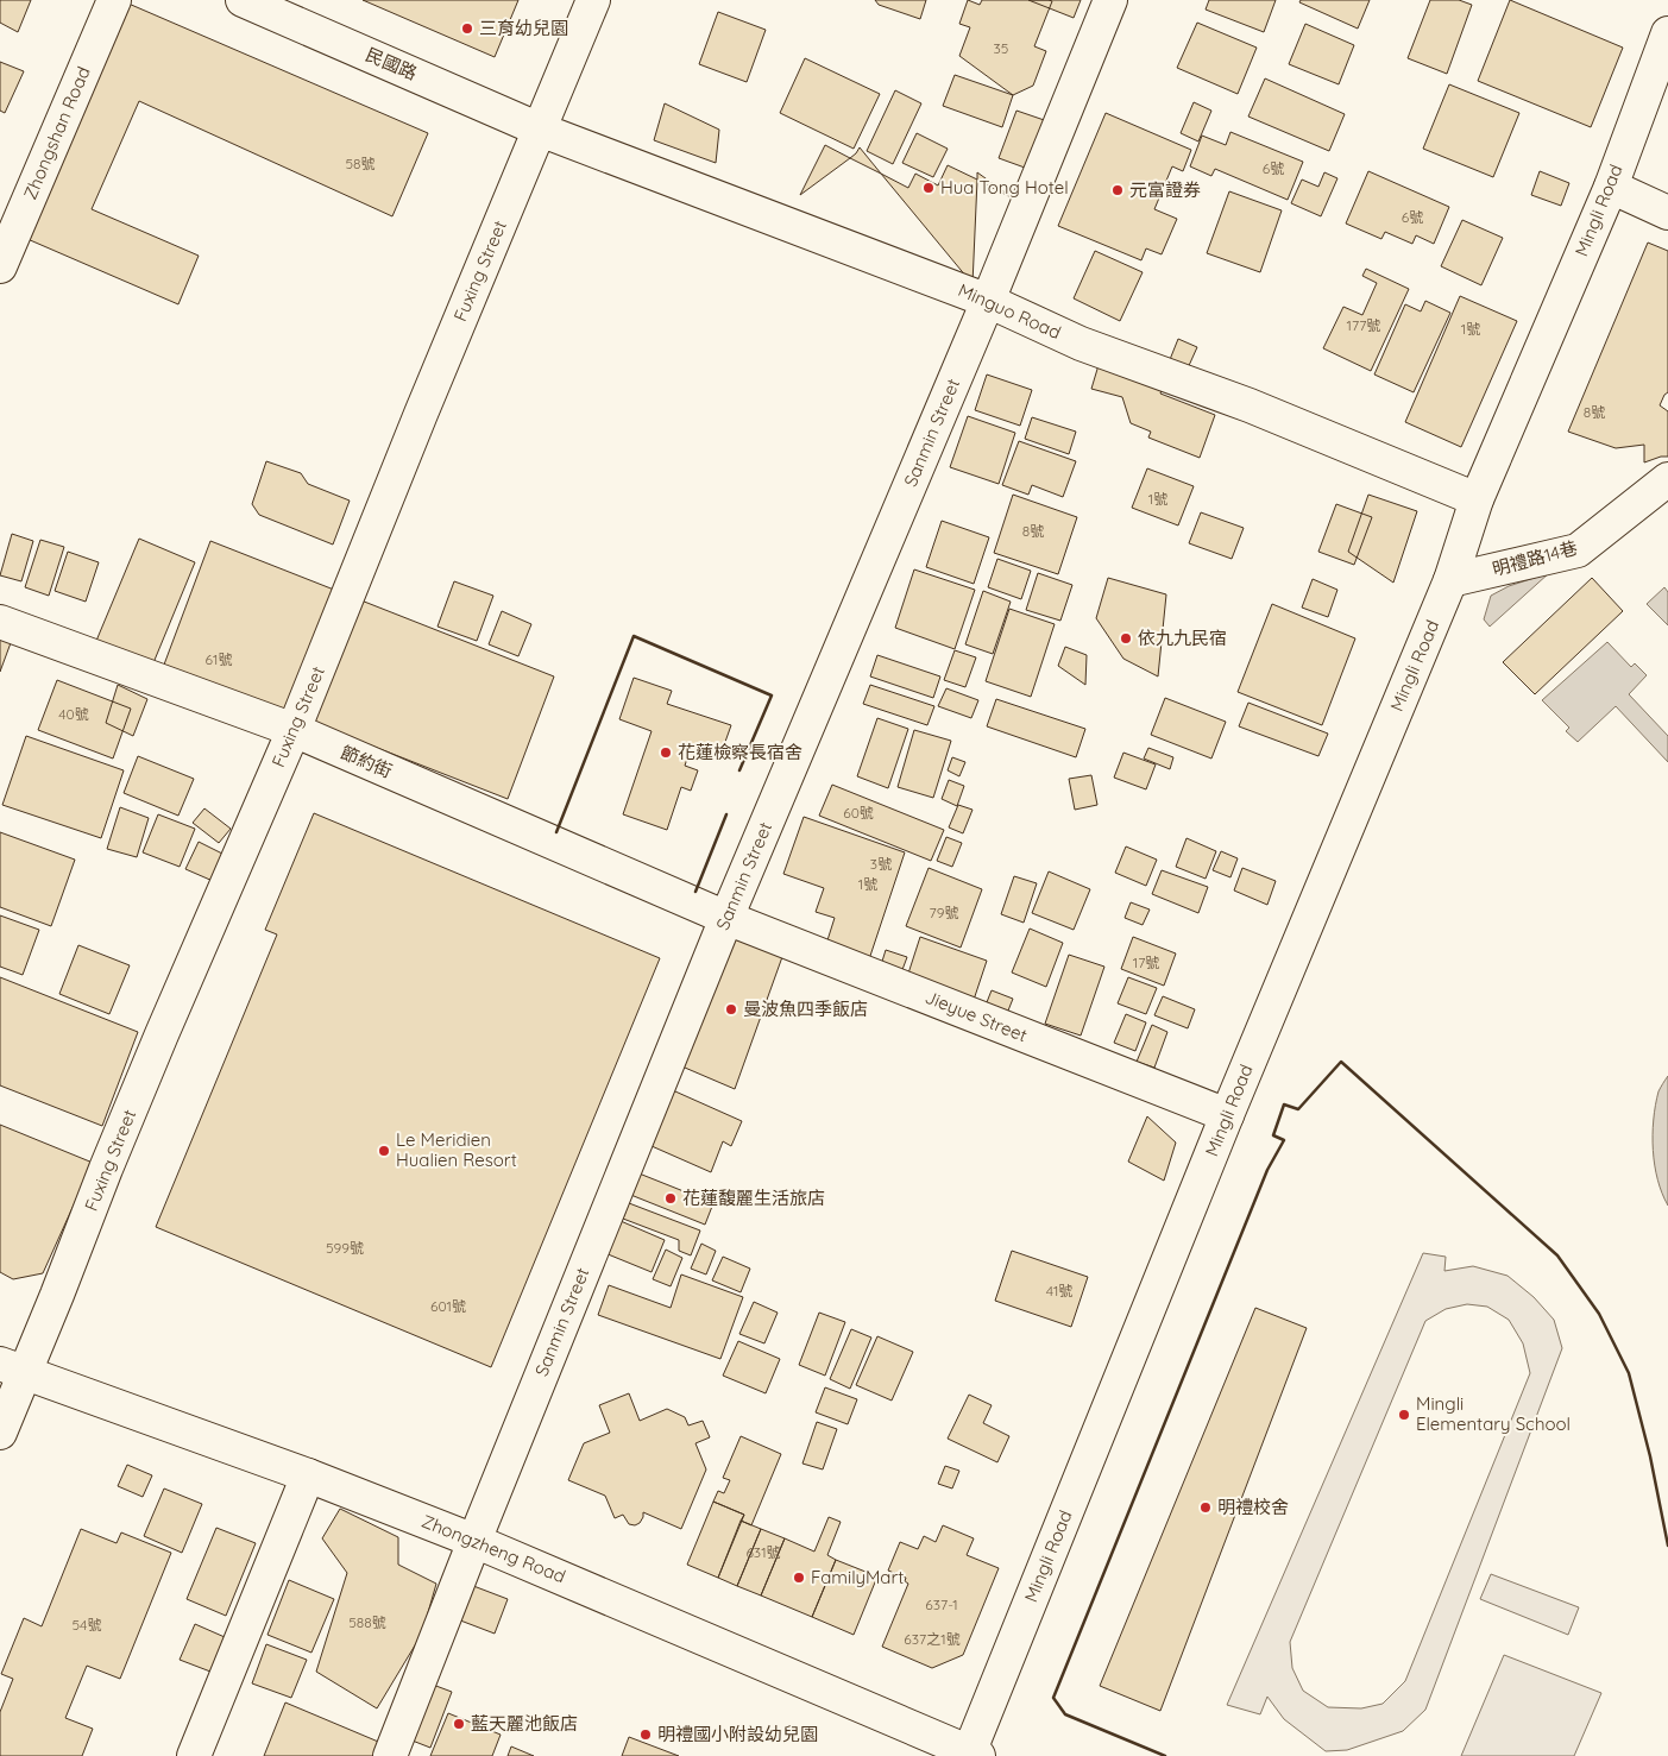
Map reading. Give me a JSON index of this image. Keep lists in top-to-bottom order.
{
  "streets": {
    "street": [
      "民國路",
      "Zhongshan Road",
      "Mingli Road",
      "Fuxing Street",
      "Minguo Road",
      "Sanmin Street",
      "明禮路14巷",
      "節約街",
      "Jieyue Street",
      "Zhongzheng Road"
    ]
  },
  "crossings": [
    ["民國路", "Fuxing Street"],
    ["民國路", "Minguo Road"],
    ["Mingli Road", "Minguo Road"],
    ["Mingli Road", "明禮路14巷"],
    ["Mingli Road", "Jieyue Street"],
    ["Mingli Road", "Zhongzheng Road"],
    ["Fuxing Street", "Minguo Road"],
    ["Fuxing Street", "節約街"],
    ["Fuxing Street", "Zhongzheng Road"],
    ["Minguo Road", "Sanmin Street"],
    ["Sanmin Street", "節約街"],
    ["Sanmin Street", "Jieyue Street"],
    ["Sanmin Street", "Zhongzheng Road"],
    ["節約街", "Jieyue Street"]
  ],
  "places": [
    "三育幼兒園",
    "Hua Tong Hotel",
    "元富證券",
    "依九九民宿",
    "花蓮檢察長宿舍",
    "曼波魚四季飯店",
    "Le Meridien Hualien Resort",
    "花蓮馥麗生活旅店",
    "Mingli Elementary School",
    "明禮校舍",
    "FamilyMart",
    "藍天麗池飯店",
    "明禮國小附設幼兒園"
  ],
  "house_numbers": [
    "35",
    "58號",
    "6號",
    "6號",
    "177號",
    "1號",
    "8號",
    "1號",
    "8號",
    "61號",
    "40號",
    "60號",
    "3號",
    "1號",
    "79號",
    "17號",
    "599號",
    "41號",
    "601號",
    "631號",
    "637-1",
    "588號",
    "54號",
    "637之1號"
  ]
}
